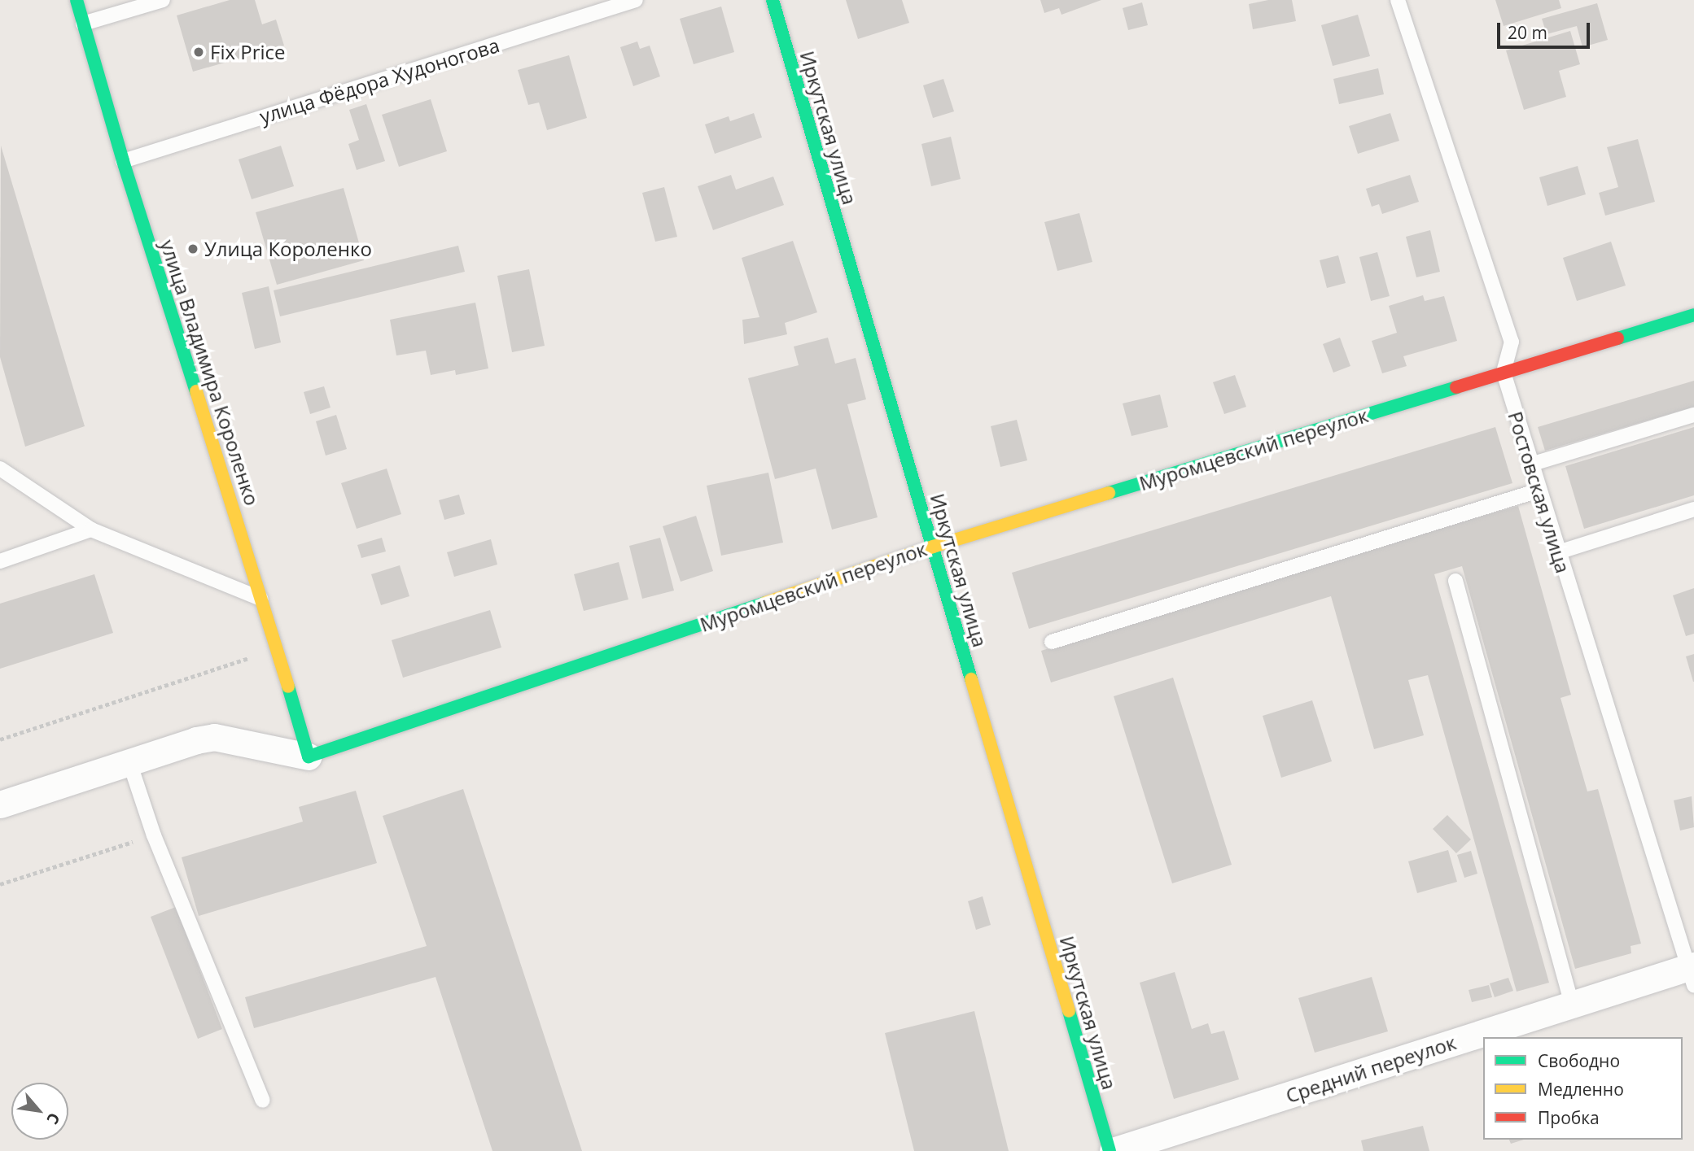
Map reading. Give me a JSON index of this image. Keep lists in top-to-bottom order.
{
  "streets": {
    "main road": ["Иркутская улица", "улица Владимира Короленко", "Муромцевский переулок"],
    "street": ["Средний переулок"],
    "lane": ["улица Фёдора Худоногова", "Ростовская улица"]
  },
  "crossings": [
    ["улица Фёдора Худоногова", "улица Владимира Короленко"],
    ["Иркутская улица", "Муромцевский переулок"],
    ["Иркутская улица", "Средний переулок"],
    ["улица Владимира Короленко", "Муромцевский переулок"],
    ["Муромцевский переулок", "Ростовская улица"],
    ["Ростовская улица", "Средний переулок"]
  ],
  "places": ["Fix Price", "Улица Короленко"],
  "legend": ["Свободно", "Медленно", "Пробка"],
  "scale_bar": "20 m",
  "north": "bottom right"
}
